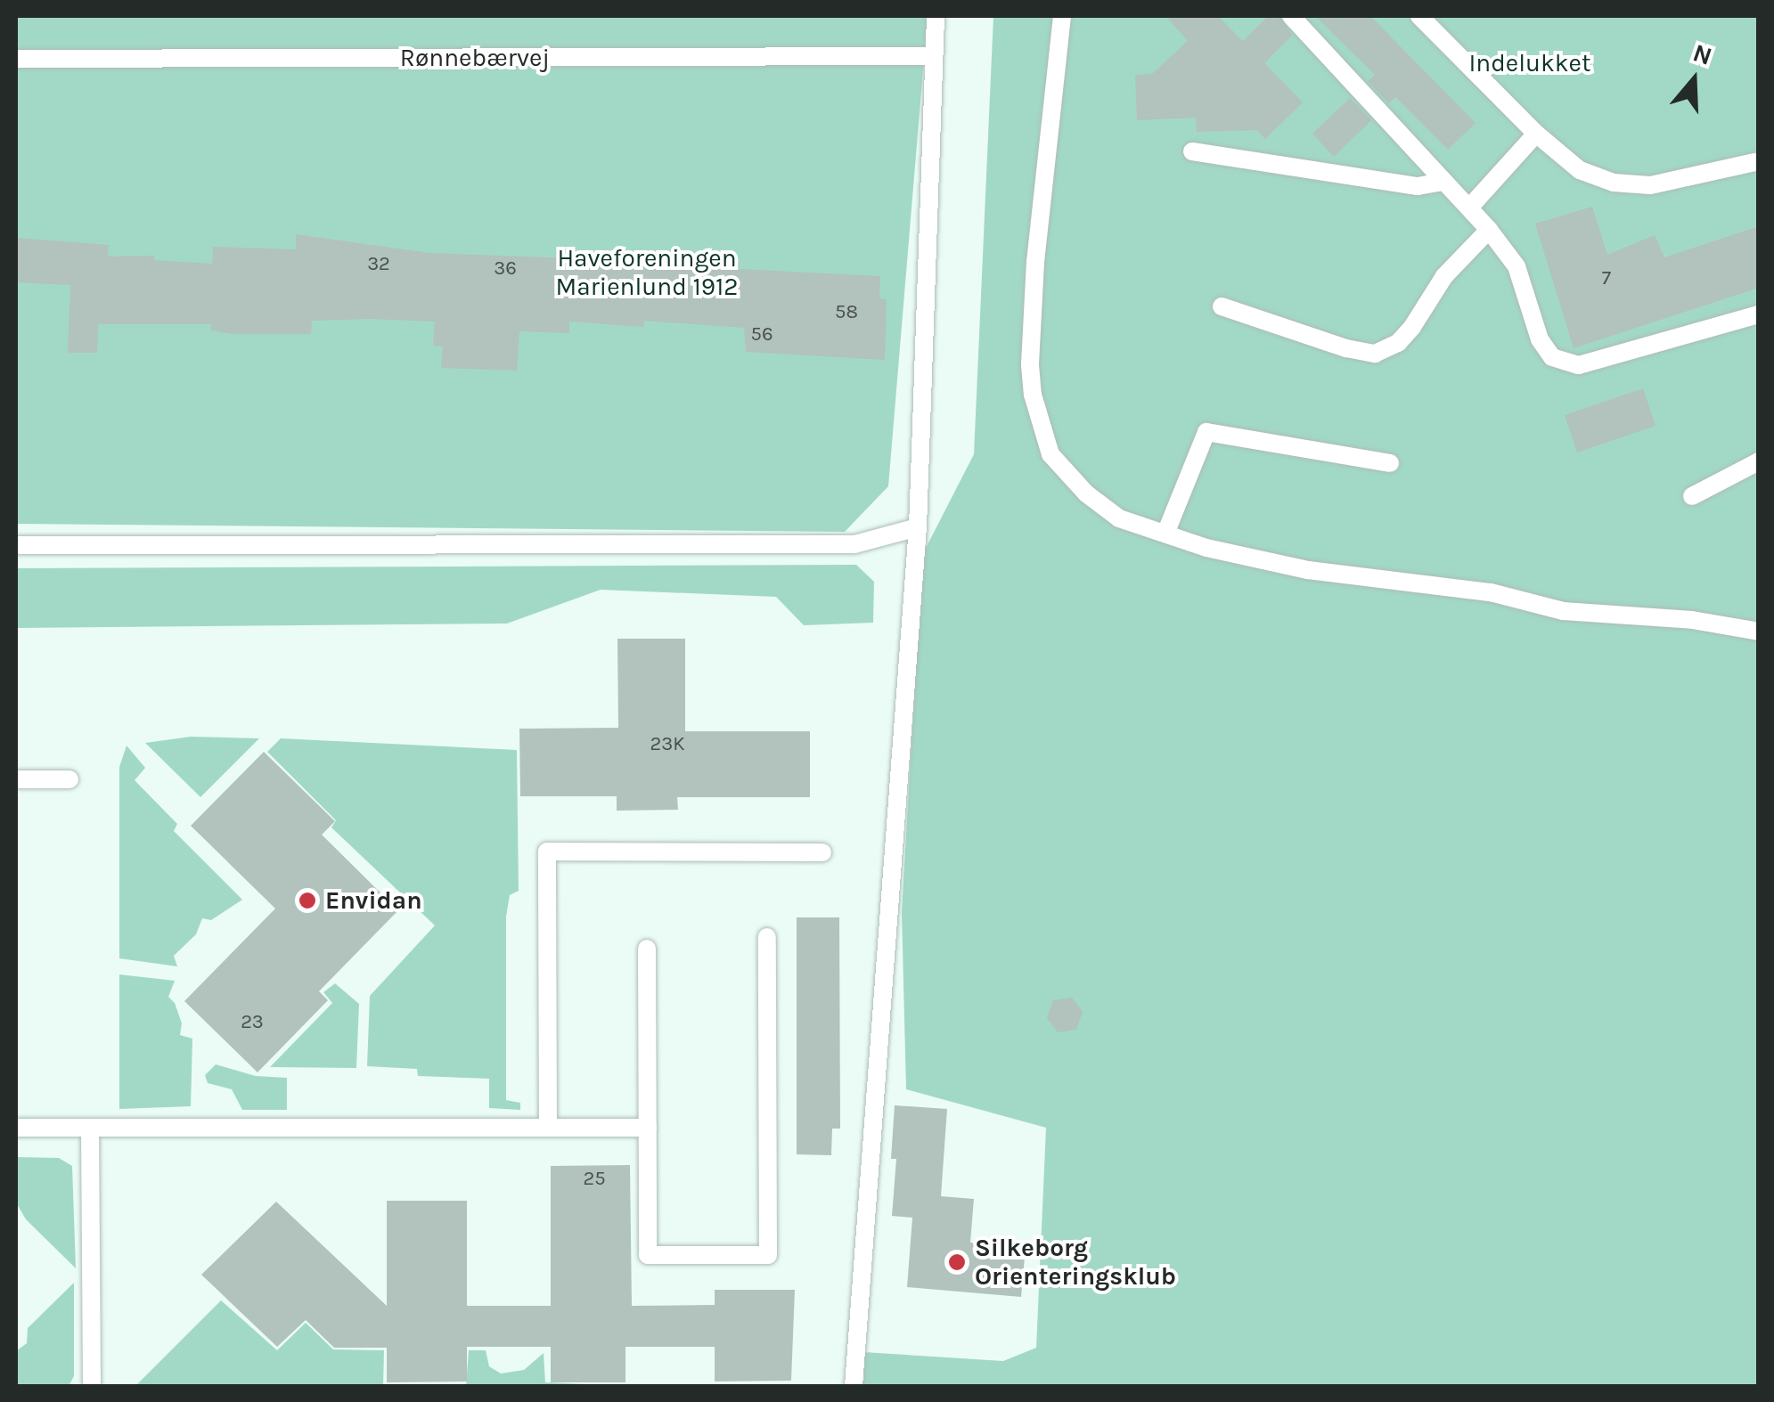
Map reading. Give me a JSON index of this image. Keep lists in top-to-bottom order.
{
  "streets": {
    "lane": ["Rønnebærvej"]
  },
  "parks": ["Indelukket", "Haveforeningen Marienlund 1912"],
  "places": ["Envidan", "Silkeborg Orienteringsklub"],
  "house_numbers": [
    "32",
    "36",
    "7",
    "58",
    "56",
    "23K",
    "23",
    "25"
  ],
  "north": "top"
}
